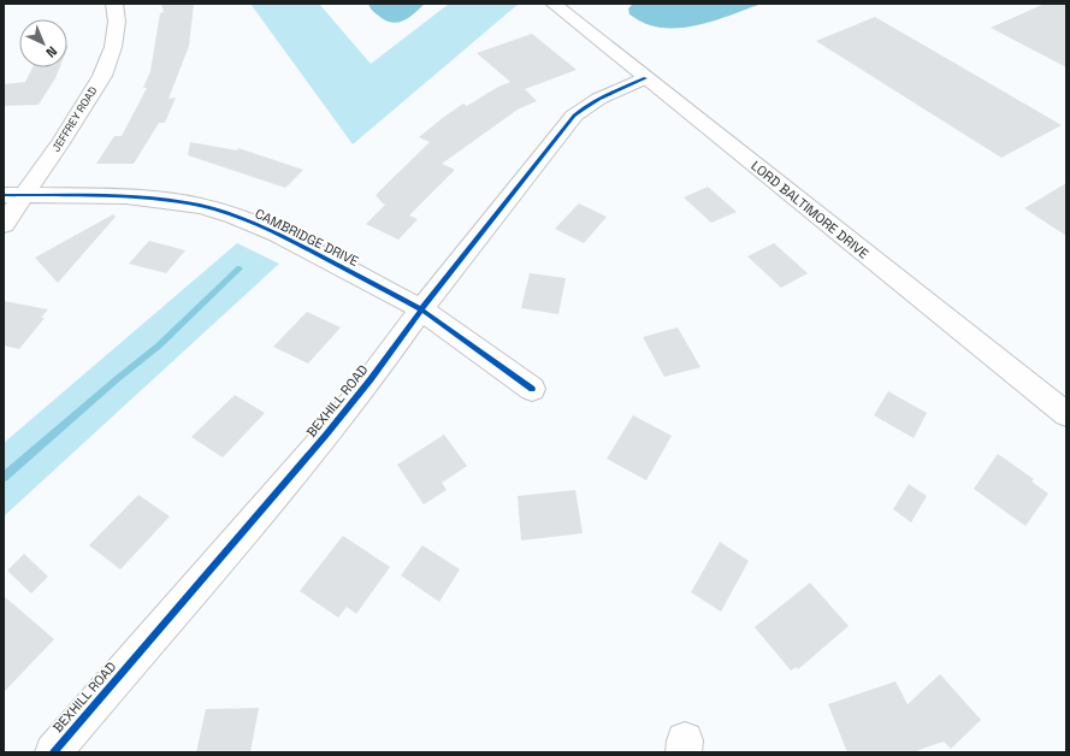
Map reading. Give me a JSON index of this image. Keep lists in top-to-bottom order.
{
  "streets": {
    "street": [
      "JEFFREY ROAD",
      "LORD BALTIMORE DRIVE",
      "CAMBRIDGE DRIVE",
      "BEXHILL ROAD"
    ]
  },
  "crossings": [
    ["JEFFREY ROAD", "CAMBRIDGE DRIVE"],
    ["LORD BALTIMORE DRIVE", "BEXHILL ROAD"],
    ["CAMBRIDGE DRIVE", "BEXHILL ROAD"]
  ],
  "north": "bottom right"
}
